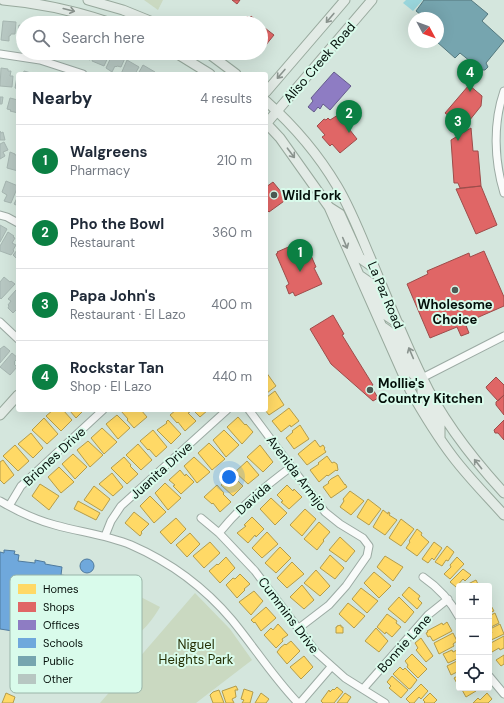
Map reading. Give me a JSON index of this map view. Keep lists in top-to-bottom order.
{
  "streets": {
    "main road": ["Aliso Creek Road", "La Paz Road"],
    "street": [
      "Briones Drive",
      "Juanita Drive",
      "Avenida Armijo",
      "Davida",
      "Cummins Drive",
      "Bonnie Lane"
    ]
  },
  "crossings": [
    ["Aliso Creek Road", "La Paz Road"],
    ["Avenida Armijo", "Davida"],
    ["Avenida Armijo", "Cummins Drive"],
    ["Davida", "Cummins Drive"],
    ["Cummins Drive", "Bonnie Lane"]
  ],
  "parks": ["Niguel Heights Park"],
  "places": ["Wild Fork", "Wholesome Choice", "Mollie's Country Kitchen"],
  "legend": [
    "Homes",
    "Shops",
    "Offices",
    "Schools",
    "Public",
    "Other"
  ],
  "north": "bottom right",
  "page": {
    "search": "Search here",
    "pins": [
      "4",
      "2",
      "3",
      "1"
    ],
    "heading": ["Nearby", "4 results"],
    "list": [
      {
        "mark": "1",
        "name": "Walgreens",
        "note": "Pharmacy",
        "value": "210 m"
      },
      {
        "mark": "2",
        "name": "Pho the Bowl",
        "note": "Restaurant",
        "value": "360 m"
      },
      {
        "mark": "3",
        "name": "Papa John's",
        "note": "Restaurant · El Lazo",
        "value": "400 m"
      },
      {
        "mark": "4",
        "name": "Rockstar Tan",
        "note": "Shop · El Lazo",
        "value": "440 m"
      }
    ],
    "map_buttons": ["+", "−"]
  }
}
